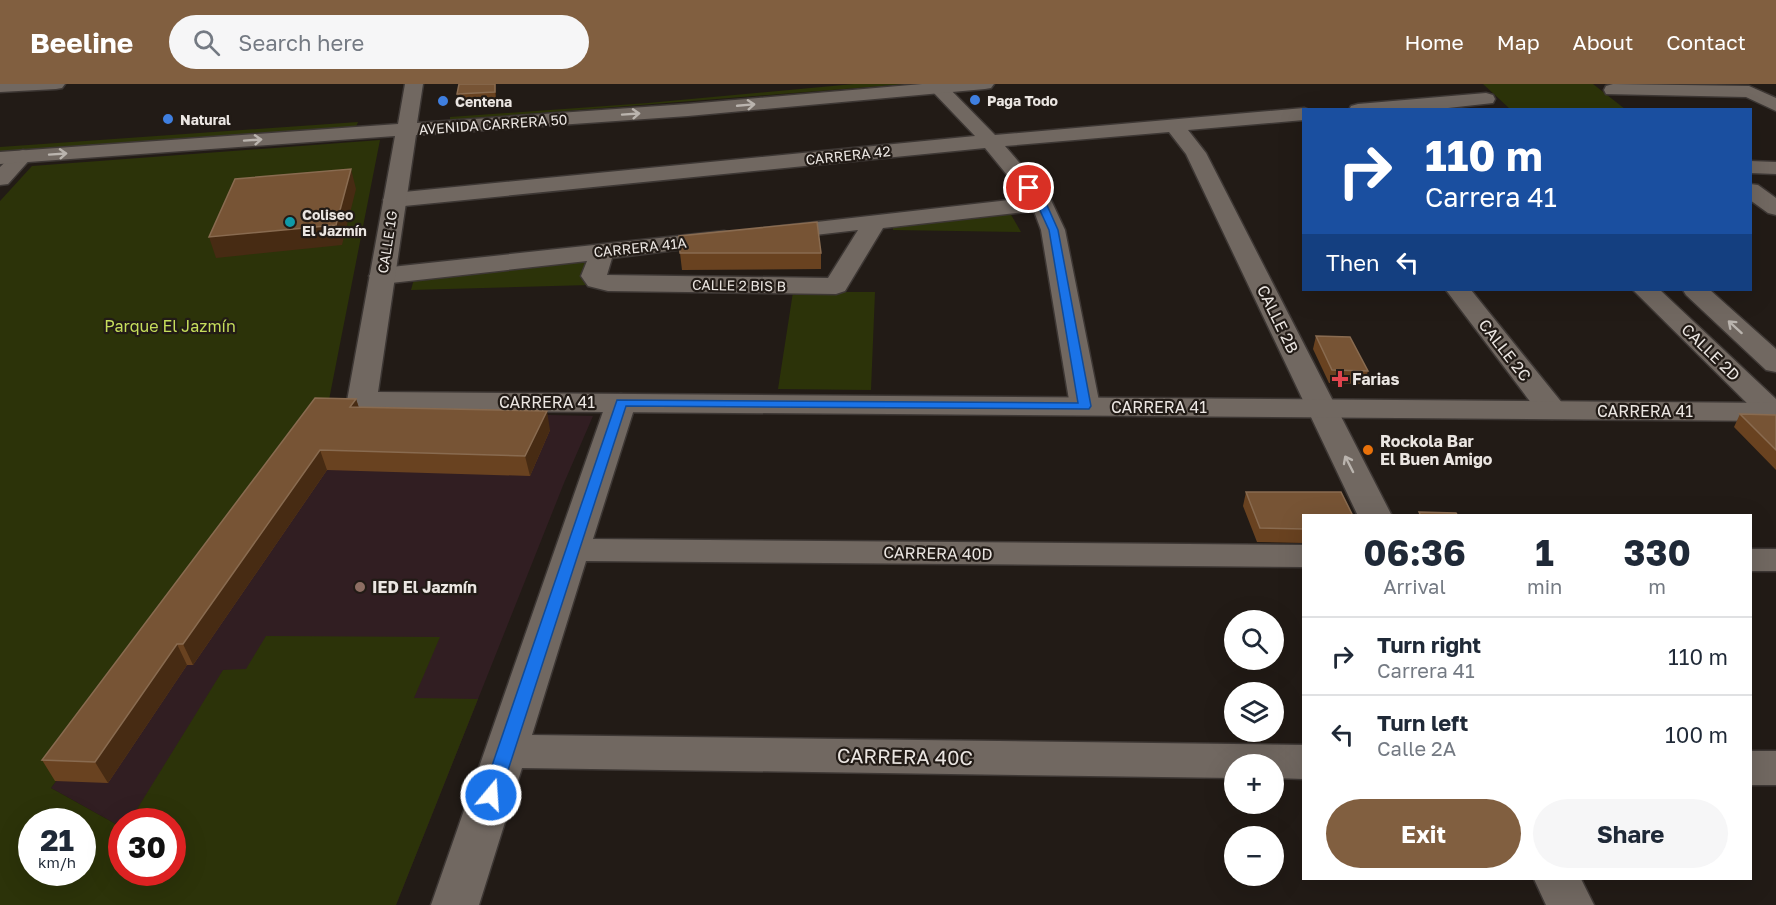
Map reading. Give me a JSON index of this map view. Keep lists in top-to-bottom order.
{
  "streets": {
    "street": [
      "AVENIDA CARRERA 50",
      "CARRERA 42",
      "CALLE 1G",
      "CARRERA 41A",
      "CALLE 2 BIS B",
      "CALLE 2B",
      "CALLE 2C",
      "CALLE 2D",
      "CARRERA 41",
      "CARRERA 40D",
      "CARRERA 40C"
    ]
  },
  "crossings": [
    ["AVENIDA CARRERA 50", "CALLE 1G"],
    ["CARRERA 42", "CALLE 1G"],
    ["CARRERA 42", "CALLE 2B"],
    ["CALLE 1G", "CARRERA 41A"],
    ["CALLE 1G", "CARRERA 41"],
    ["CARRERA 41A", "CALLE 2 BIS B"],
    ["CALLE 2B", "CARRERA 41"],
    ["CALLE 2C", "CARRERA 41"],
    ["CALLE 2D", "CARRERA 41"]
  ],
  "parks": ["Parque El Jazmín"],
  "places": {
    "other": [
      "Paga Todo",
      "Centena",
      "Natural",
      "Coliseo El Jazmín",
      "Rockola Bar El Buen Amigo",
      "IED El Jazmín"
    ],
    "health": ["Farias"]
  },
  "page": {
    "header": "Beeline",
    "search": "Search here",
    "nav": [
      "Home",
      "Map",
      "About",
      "Contact"
    ],
    "turn": ["110 m", "Carrera 41"],
    "then": "Then",
    "eta": [
      "06:36",
      "Arrival",
      "1",
      "min",
      "330",
      "m"
    ],
    "map_buttons": ["+", "−"],
    "list": [
      {
        "name": "Turn right",
        "note": "Carrera 41",
        "value": "110 m"
      },
      {
        "name": "Turn left",
        "note": "Calle 2A",
        "value": "100 m"
      }
    ],
    "buttons": ["Exit", "Share"],
    "speed": "21 km/h",
    "limit": "30"
  }
}
